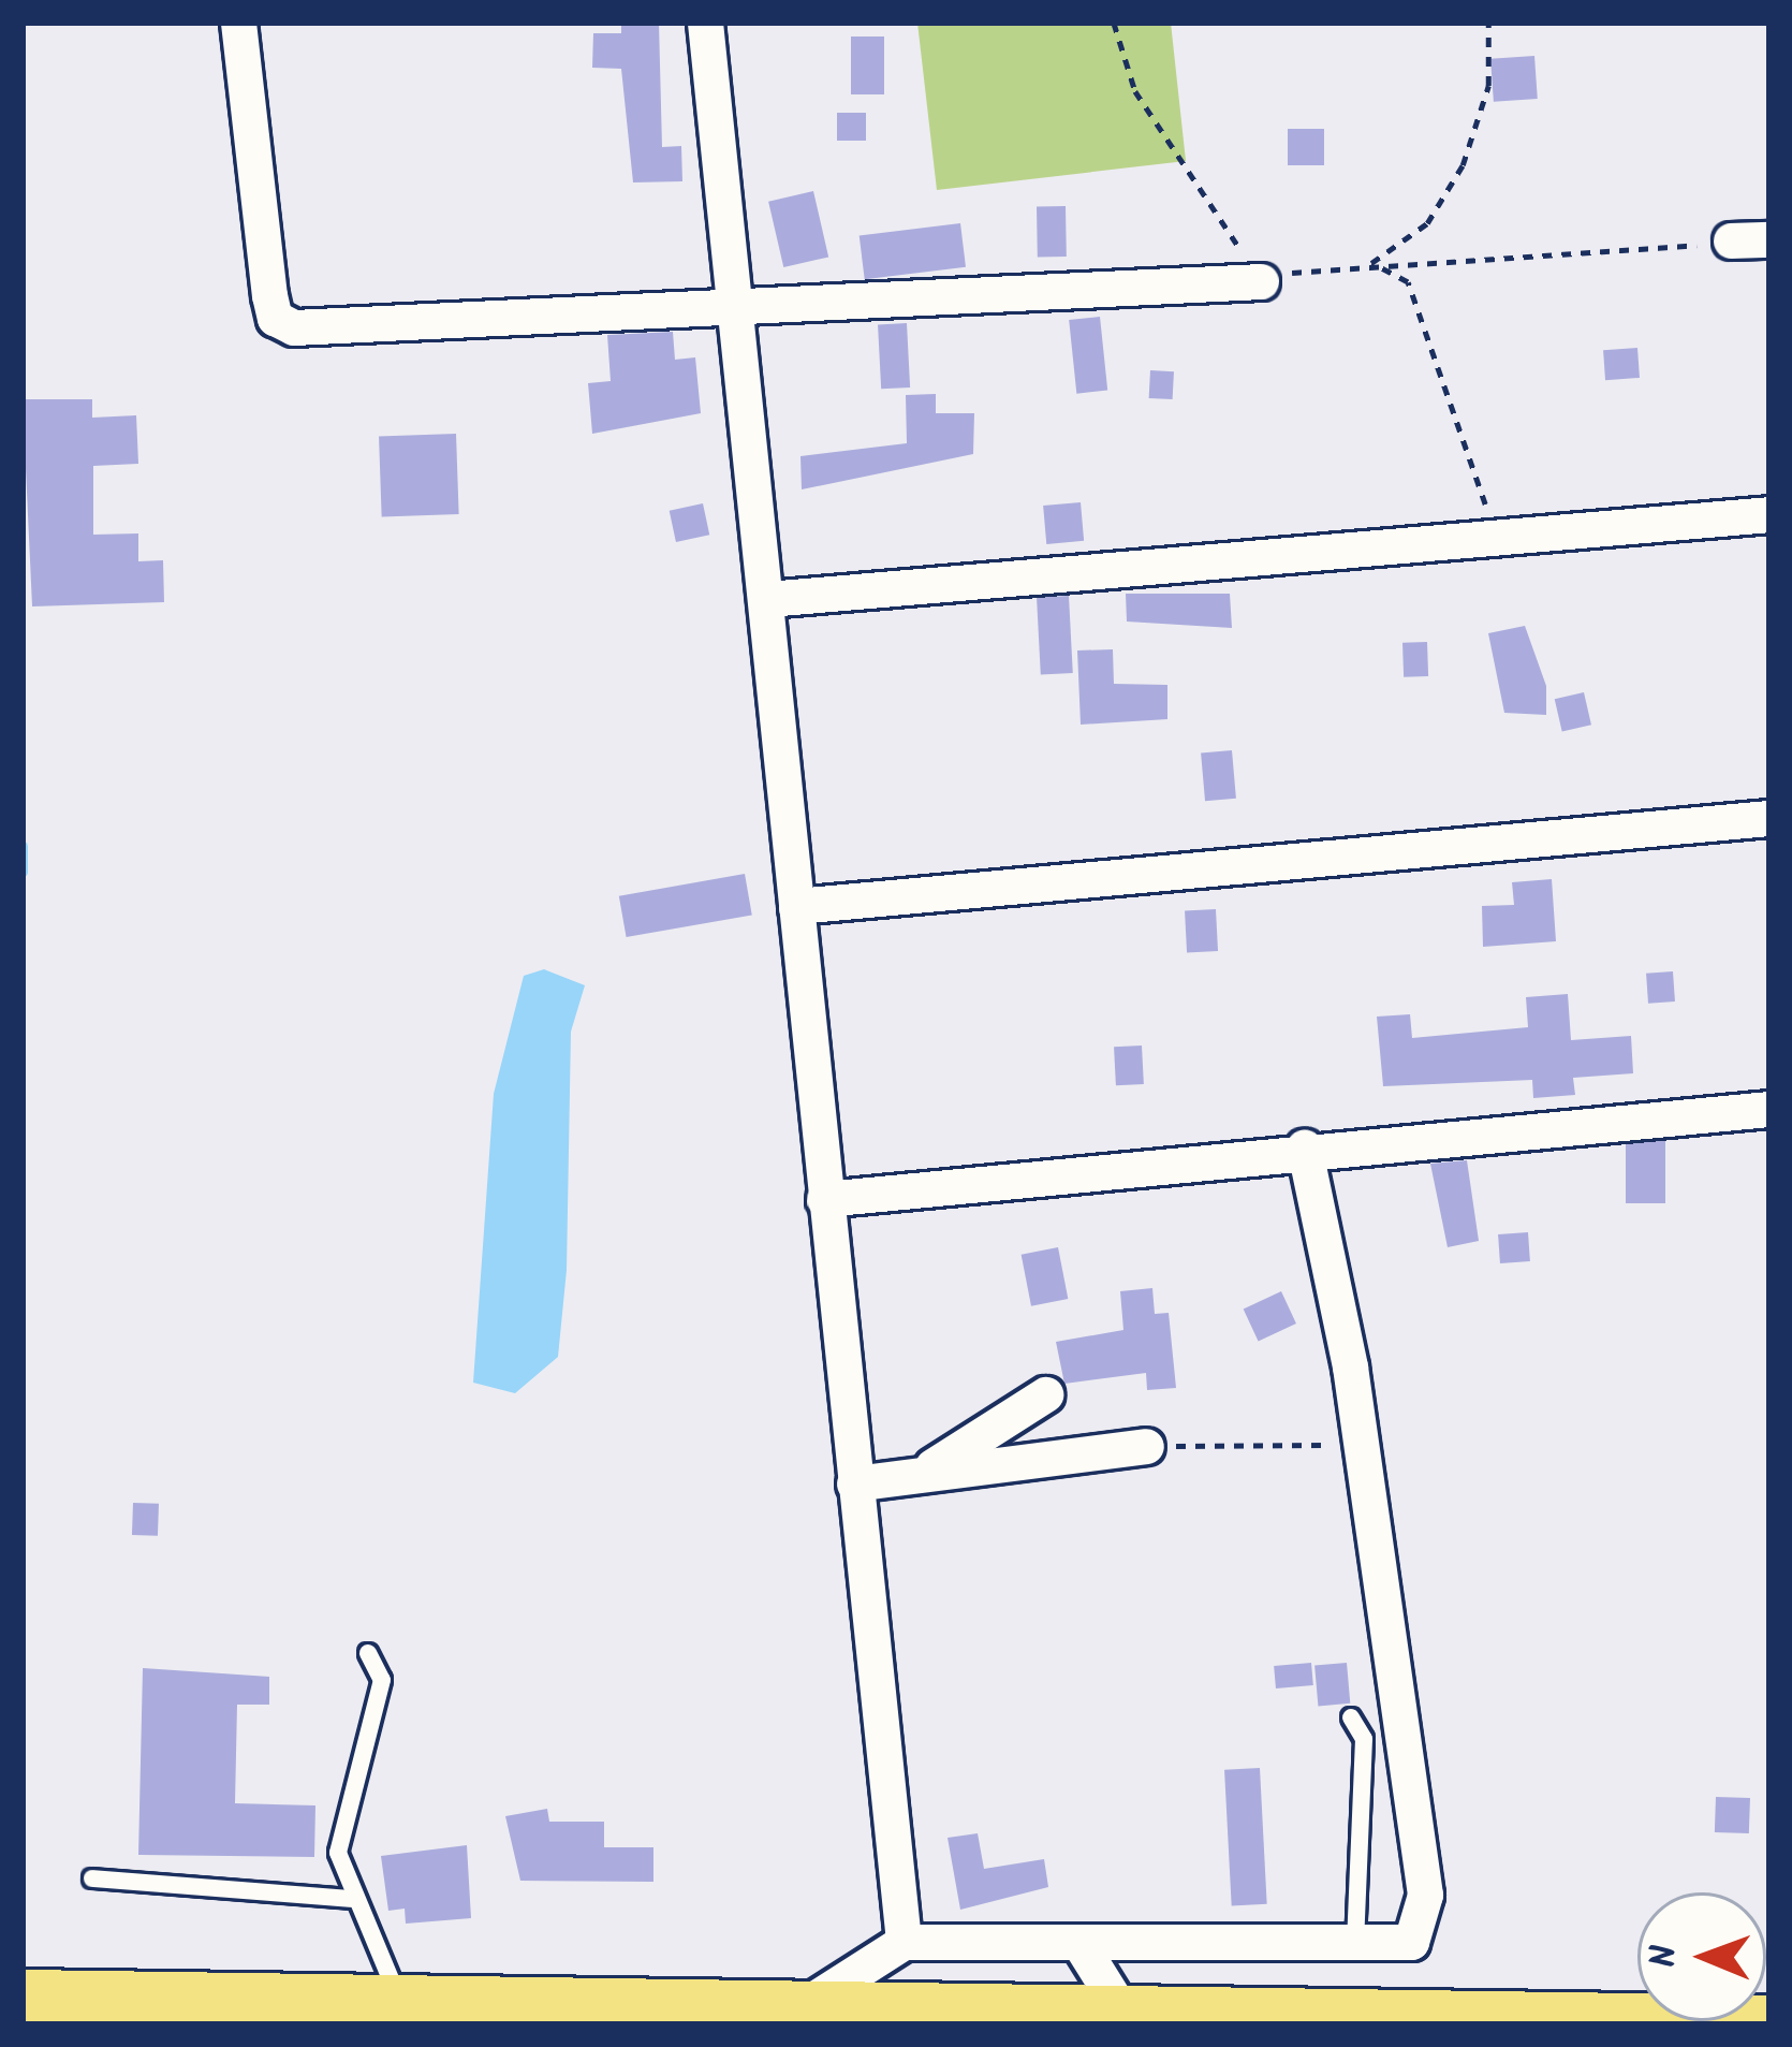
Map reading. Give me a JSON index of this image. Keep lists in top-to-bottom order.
{
  "north": "left"
}
